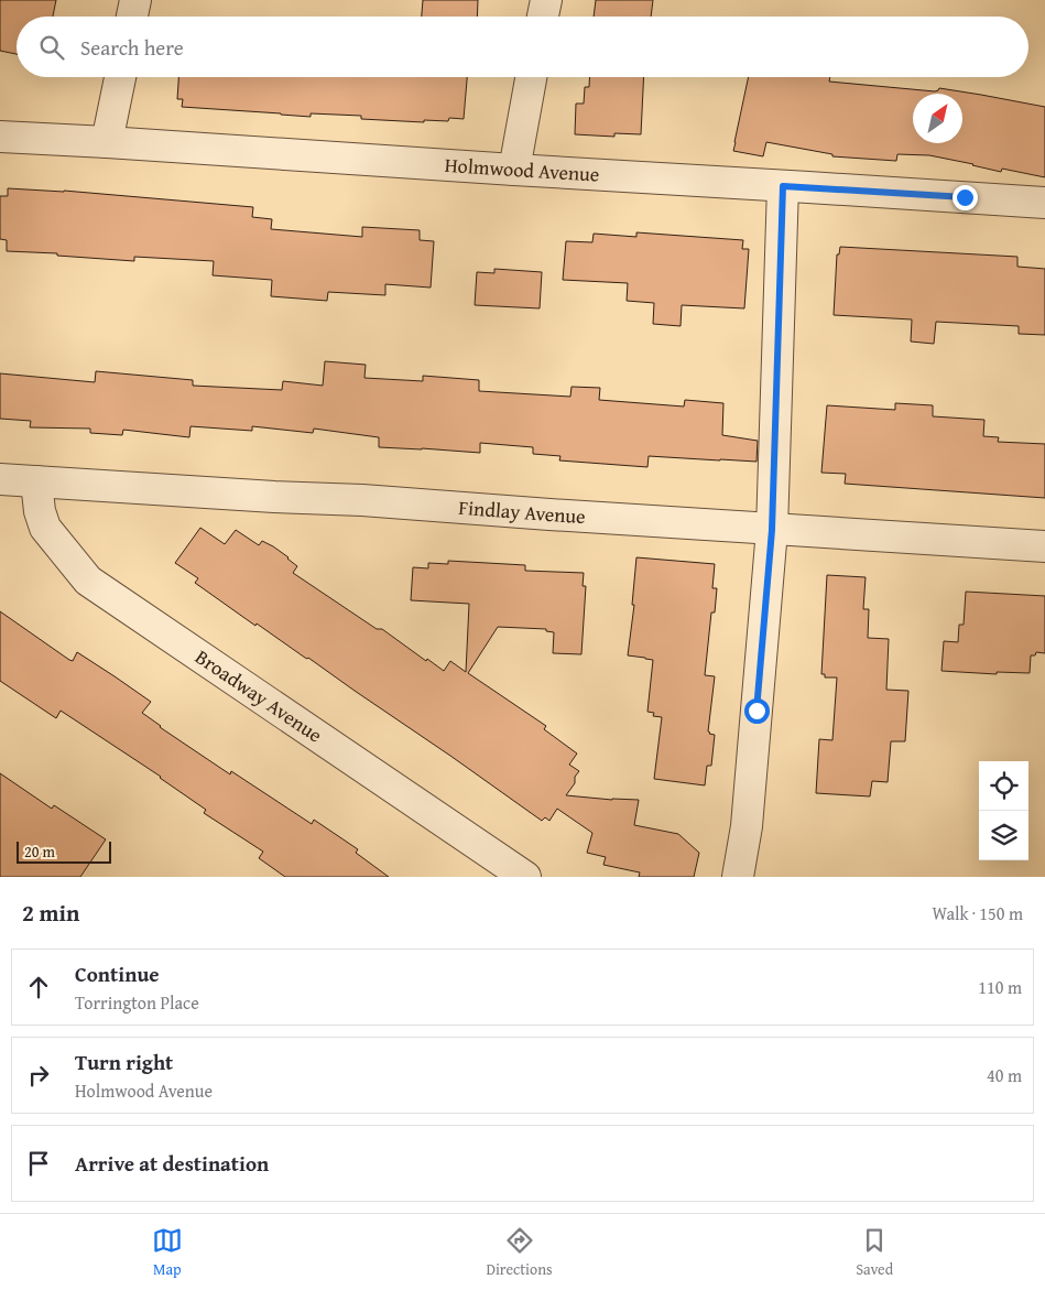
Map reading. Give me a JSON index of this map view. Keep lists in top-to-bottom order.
{
  "streets": {
    "street": ["Holmwood Avenue", "Findlay Avenue", "Broadway Avenue"]
  },
  "crossings": [
    ["Findlay Avenue", "Broadway Avenue"]
  ],
  "scale_bar": "20 m",
  "north": "top right",
  "page": {
    "search": "Search here",
    "scale": "20 m",
    "heading": ["2 min", "Walk · 150 m"],
    "list": [
      ["Continue", "Torrington Place", "110 m"],
      ["Turn right", "Holmwood Avenue", "40 m"],
      "Arrive at destination"
    ],
    "nav": ["Map", "Directions", "Saved"]
  }
}
